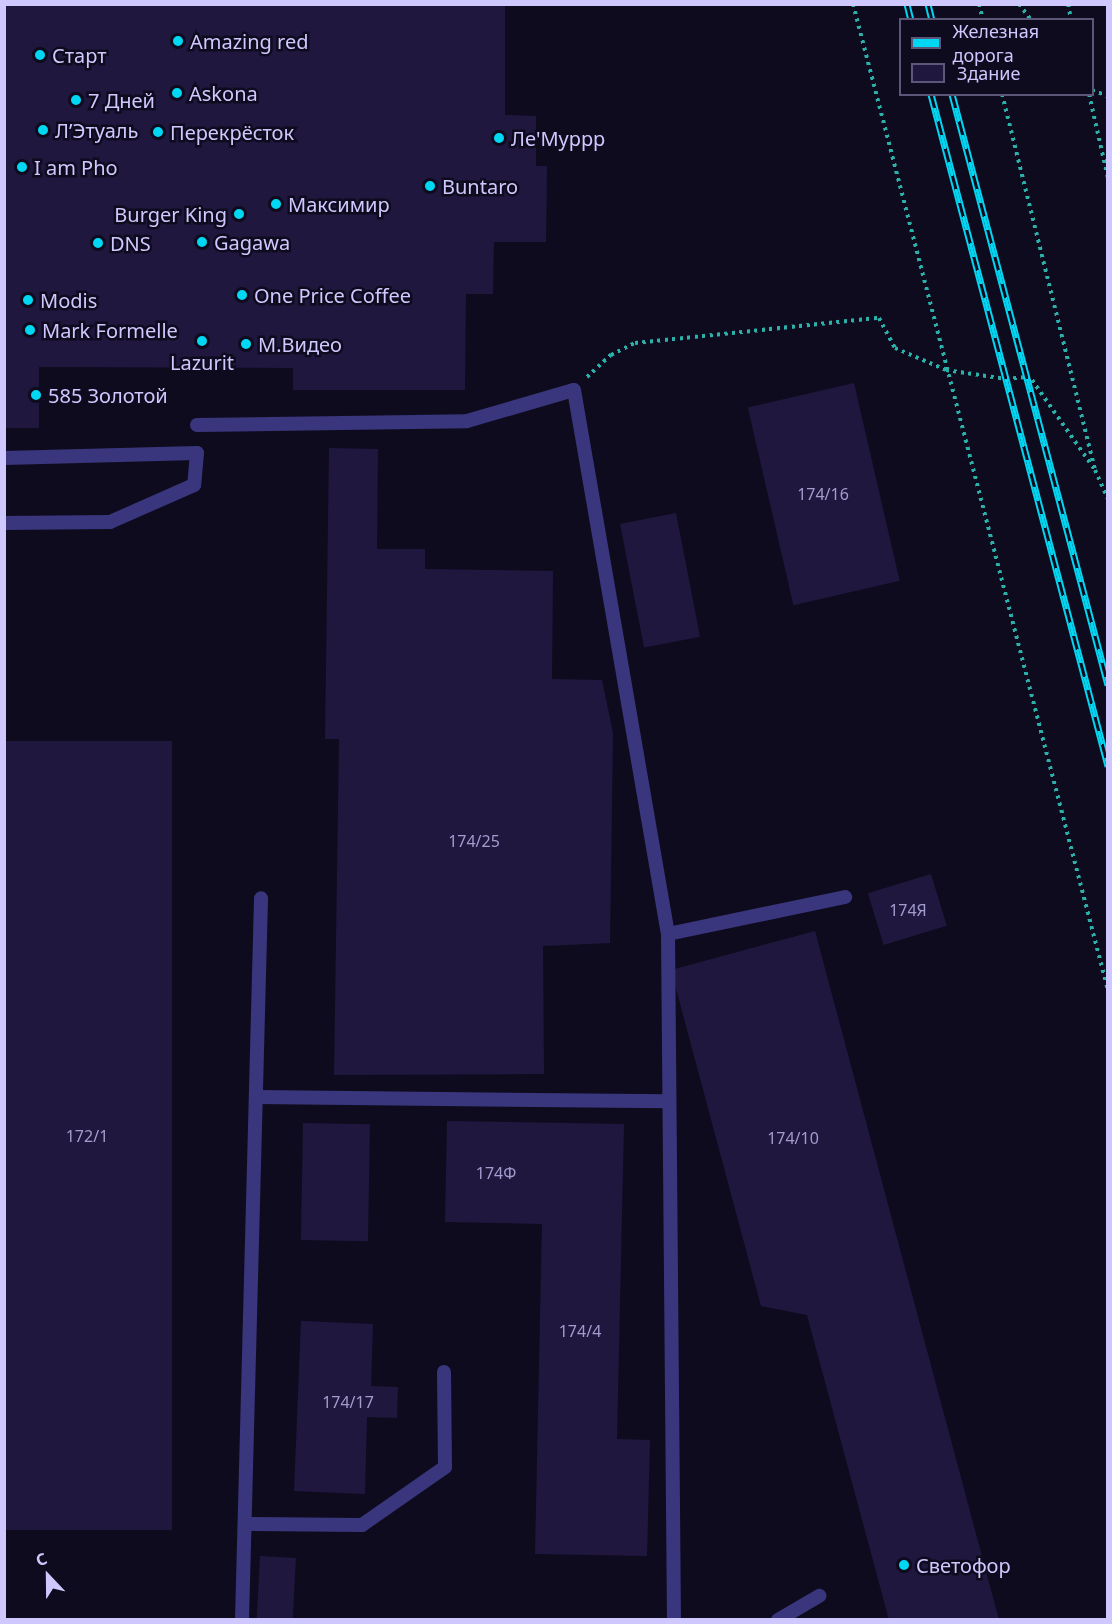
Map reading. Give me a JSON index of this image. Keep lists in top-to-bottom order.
{
  "places": [
    "Amazing red",
    "Старт",
    "Askona",
    "7 Дней",
    "Л’Этуаль",
    "Перекрёсток",
    "Ле'Муррр",
    "I am Pho",
    "Buntaro",
    "Максимир",
    "Burger King",
    "Gagawa",
    "DNS",
    "One Price Coffee",
    "Modis",
    "Mark Formelle",
    "Lazurit",
    "М.Видео",
    "585 Золотой",
    "Светофор"
  ],
  "house_numbers": [
    "174/16",
    "174/25",
    "174Я",
    "172/1",
    "174/10",
    "174Ф",
    "174/4",
    "174/17"
  ],
  "legend": ["Железная дорога", "Здание"],
  "north": "top"
}
